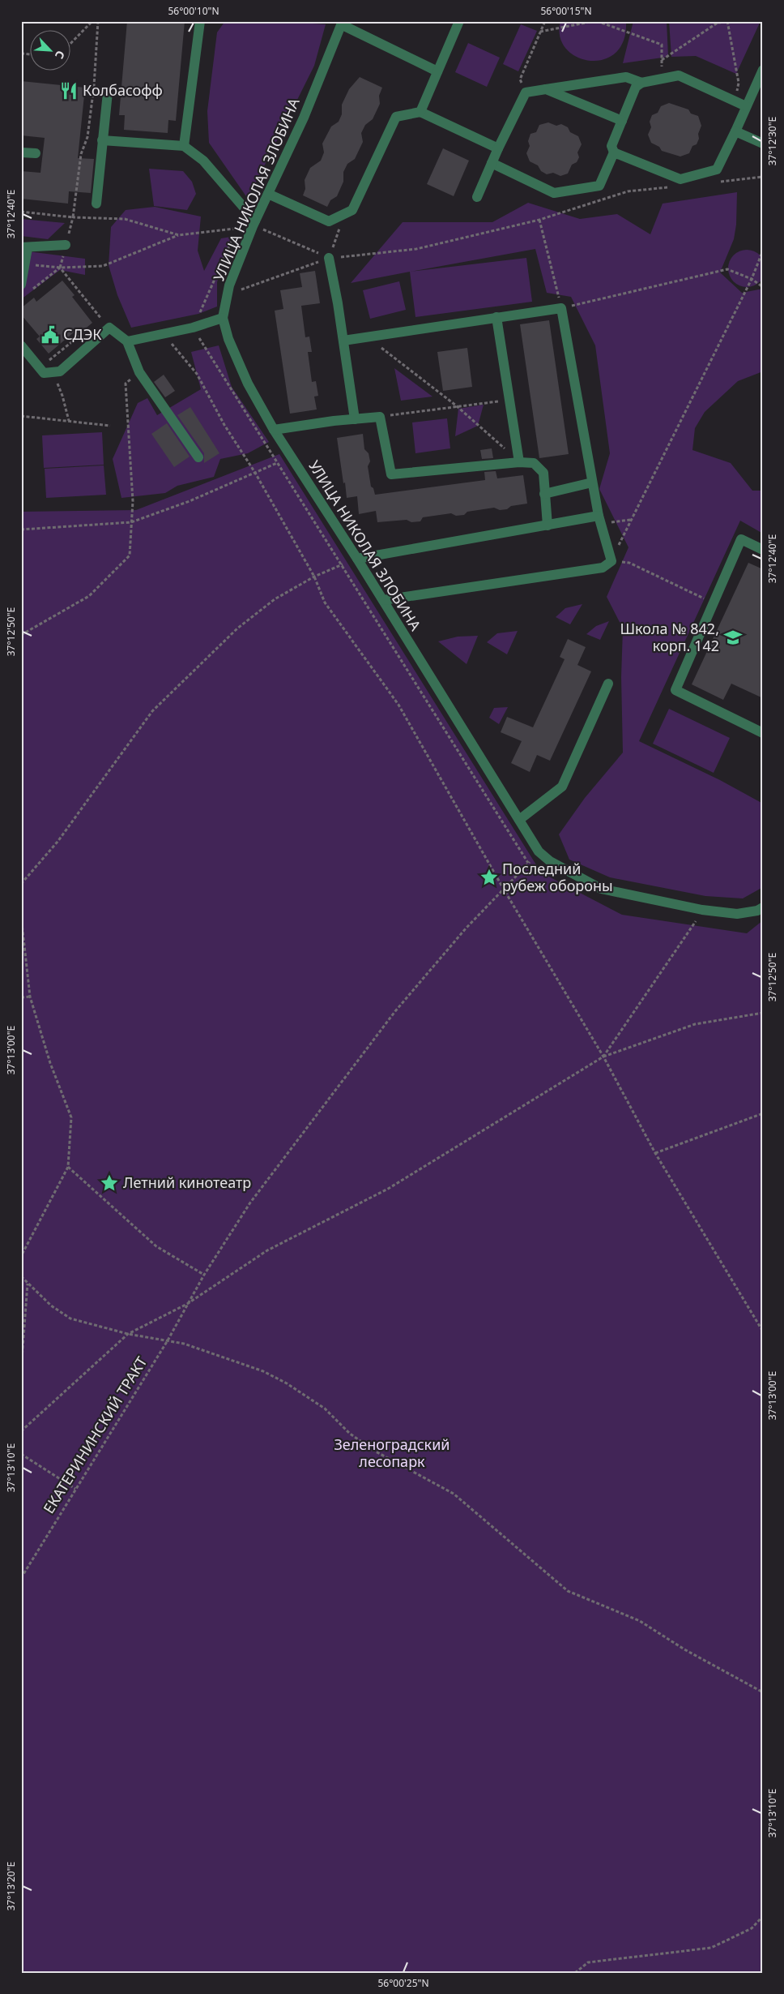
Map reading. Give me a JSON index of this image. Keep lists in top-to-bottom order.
{
  "streets": {
    "street": ["УЛИЦА НИКОЛАЯ ЗЛОБИНА"],
    "path": ["ЕКАТЕРИНИНСКИЙ ТРАКТ"]
  },
  "parks": ["Зеленоградский лесопарк"],
  "places": {
    "restaurant": ["Колбасофф"],
    "public building": ["СДЭК"],
    "school or university": ["Школа № 842, корп. 142"],
    "place": ["Последний рубеж обороны", "Летний кинотеатр"]
  },
  "north": "bottom right",
  "coordinates": [
    "56°00'10\"N",
    "56°00'15\"N",
    "37°12'30\"E",
    "37°12'40\"E",
    "37°12'50\"E",
    "37°13'00\"E",
    "37°13'10\"E",
    "37°13'20\"E",
    "56°00'25\"N"
  ]
}
